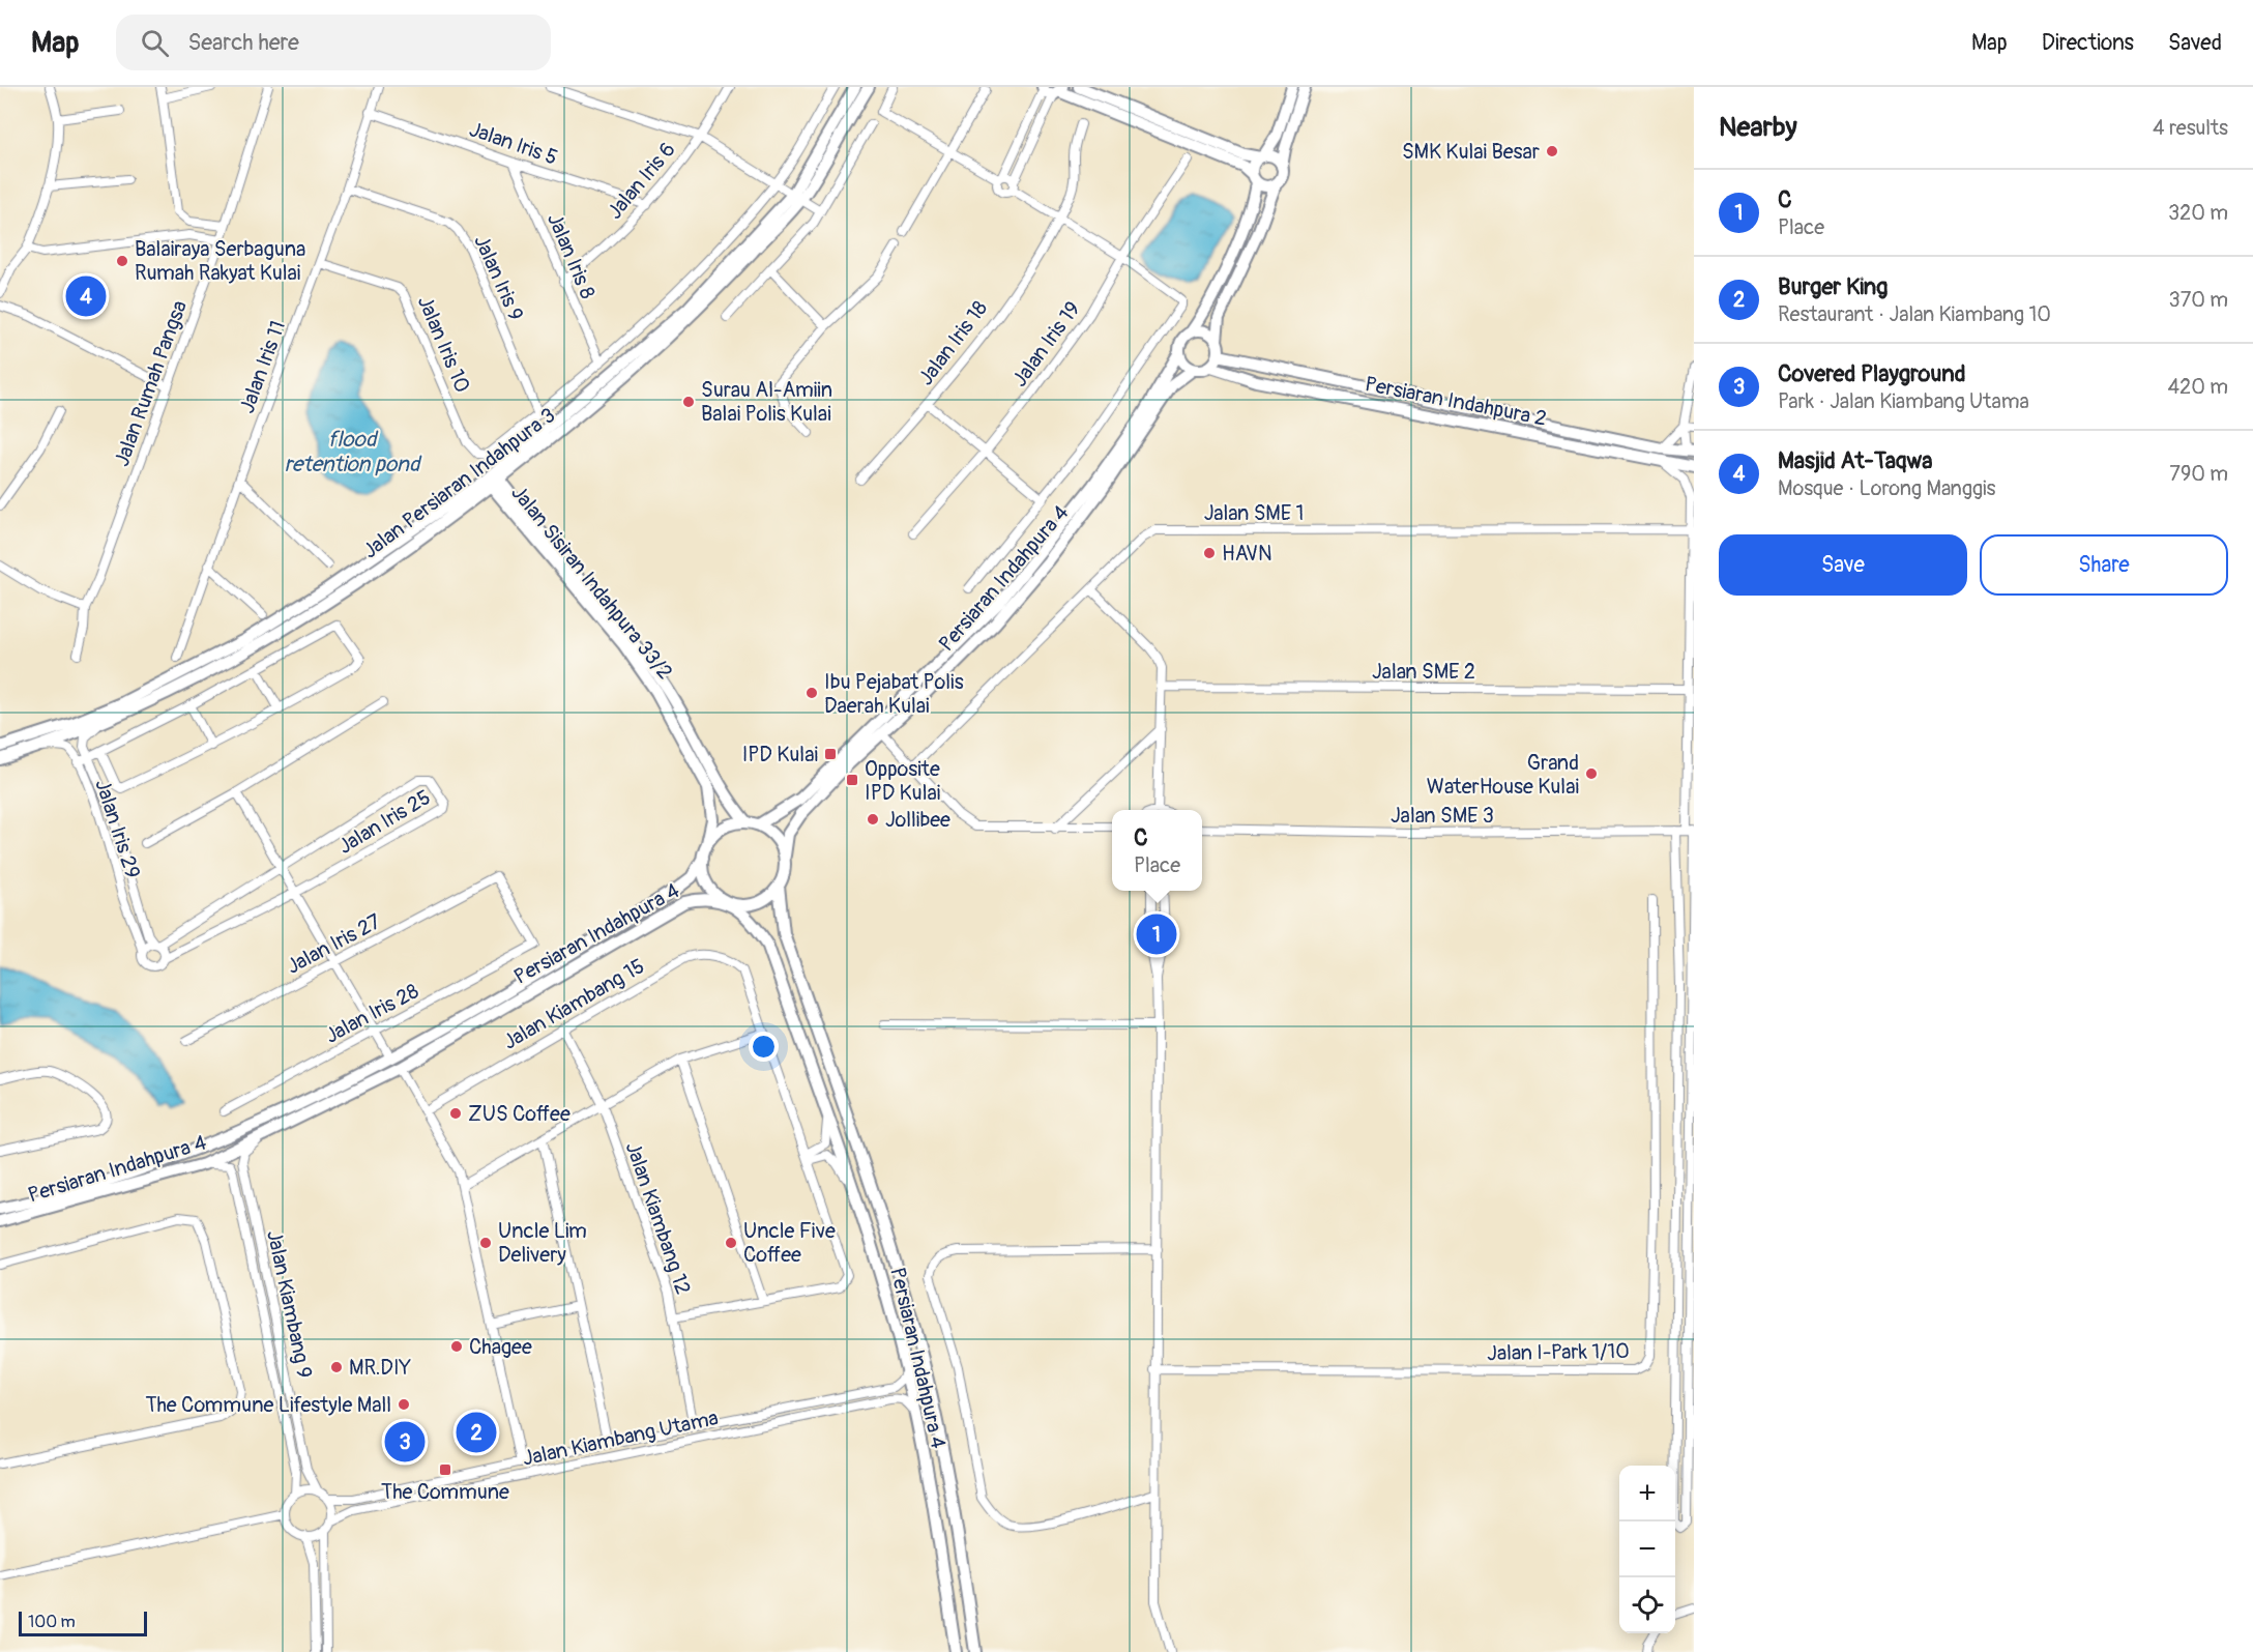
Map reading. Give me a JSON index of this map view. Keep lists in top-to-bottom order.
{
  "streets": {
    "street": [
      "Jalan Iris 5",
      "Jalan Iris 6",
      "Jalan Iris 8",
      "Jalan Iris 9",
      "Jalan Iris 18",
      "Jalan Iris 10",
      "Jalan Iris 19",
      "Jalan Iris 11",
      "Jalan Rumah Pangsa",
      "Persiaran Indahpura 2",
      "Jalan Persiaran Indahpura 3",
      "Jalan SME 1",
      "Persiaran Indahpura 4",
      "Jalan Sisiran Indahpura 33/2",
      "Jalan SME 2",
      "Jalan SME 3",
      "Jalan Iris 25",
      "Jalan Iris 29",
      "Jalan Iris 27",
      "Jalan Kiambang 15",
      "Jalan Iris 28",
      "Jalan Kiambang 12",
      "Jalan Kiambang 9",
      "Jalan I-Park 1/10",
      "Jalan Kiambang Utama"
    ]
  },
  "crossings": [
    ["Jalan Iris 5", "Jalan Iris 6"],
    ["Jalan Iris 5", "Jalan Iris 8"],
    ["Jalan Iris 5", "Jalan Iris 11"],
    ["Jalan Iris 6", "Jalan Iris 8"],
    ["Jalan Iris 9", "Jalan Iris 10"],
    ["Jalan Iris 9", "Jalan Iris 11"],
    ["Jalan Iris 10", "Jalan Iris 11"],
    ["Persiaran Indahpura 2", "Persiaran Indahpura 4"],
    ["Jalan Persiaran Indahpura 3", "Jalan Sisiran Indahpura 33/2"],
    ["Jalan Persiaran Indahpura 3", "Jalan Iris 29"],
    ["Persiaran Indahpura 4", "Jalan Sisiran Indahpura 33/2"],
    ["Persiaran Indahpura 4", "Jalan Kiambang 9"],
    ["Persiaran Indahpura 4", "Jalan Kiambang Utama"],
    ["Jalan Iris 25", "Jalan Iris 29"],
    ["Jalan Iris 27", "Jalan Iris 28"],
    ["Jalan Kiambang 15", "Jalan Kiambang 12"],
    ["Jalan Kiambang 12", "Jalan Kiambang Utama"],
    ["Jalan Kiambang 9", "Jalan Kiambang Utama"]
  ],
  "water": ["flood retention pond"],
  "places": {
    "other": [
      "SMK Kulai Besar",
      "Balairaya Serbaguna Rumah Rakyat Kulai",
      "Surau Al-Amiin Balai Polis Kulai",
      "HAVN",
      "Ibu Pejabat Polis Daerah Kulai",
      "Grand WaterHouse Kulai",
      "Jollibee",
      "ZUS Coffee",
      "Uncle Lim Delivery",
      "Uncle Five Coffee",
      "Chagee",
      "MR.DIY",
      "The Commune Lifestyle Mall"
    ],
    "transit": ["IPD Kulai", "Opposite IPD Kulai", "The Commune"]
  },
  "scale_bar": "100 m",
  "page": {
    "header": "Map",
    "search": "Search here",
    "nav": ["Map", "Directions", "Saved"],
    "heading": ["Nearby", "4 results"],
    "list": [
      {
        "mark": "1",
        "name": "C",
        "note": "Place",
        "value": "320 m"
      },
      {
        "mark": "2",
        "name": "Burger King",
        "note": "Restaurant · Jalan Kiambang 10",
        "value": "370 m"
      },
      {
        "mark": "3",
        "name": "Covered Playground",
        "note": "Park · Jalan Kiambang Utama",
        "value": "420 m"
      },
      {
        "mark": "4",
        "name": "Masjid At-Taqwa",
        "note": "Mosque · Lorong Manggis",
        "value": "790 m"
      }
    ],
    "pins": [
      "4",
      "1",
      "2",
      "3"
    ],
    "buttons": ["Save", "Share"],
    "popup": ["C", "Place"],
    "map_buttons": ["+", "−"],
    "scale": "100 m"
  }
}
